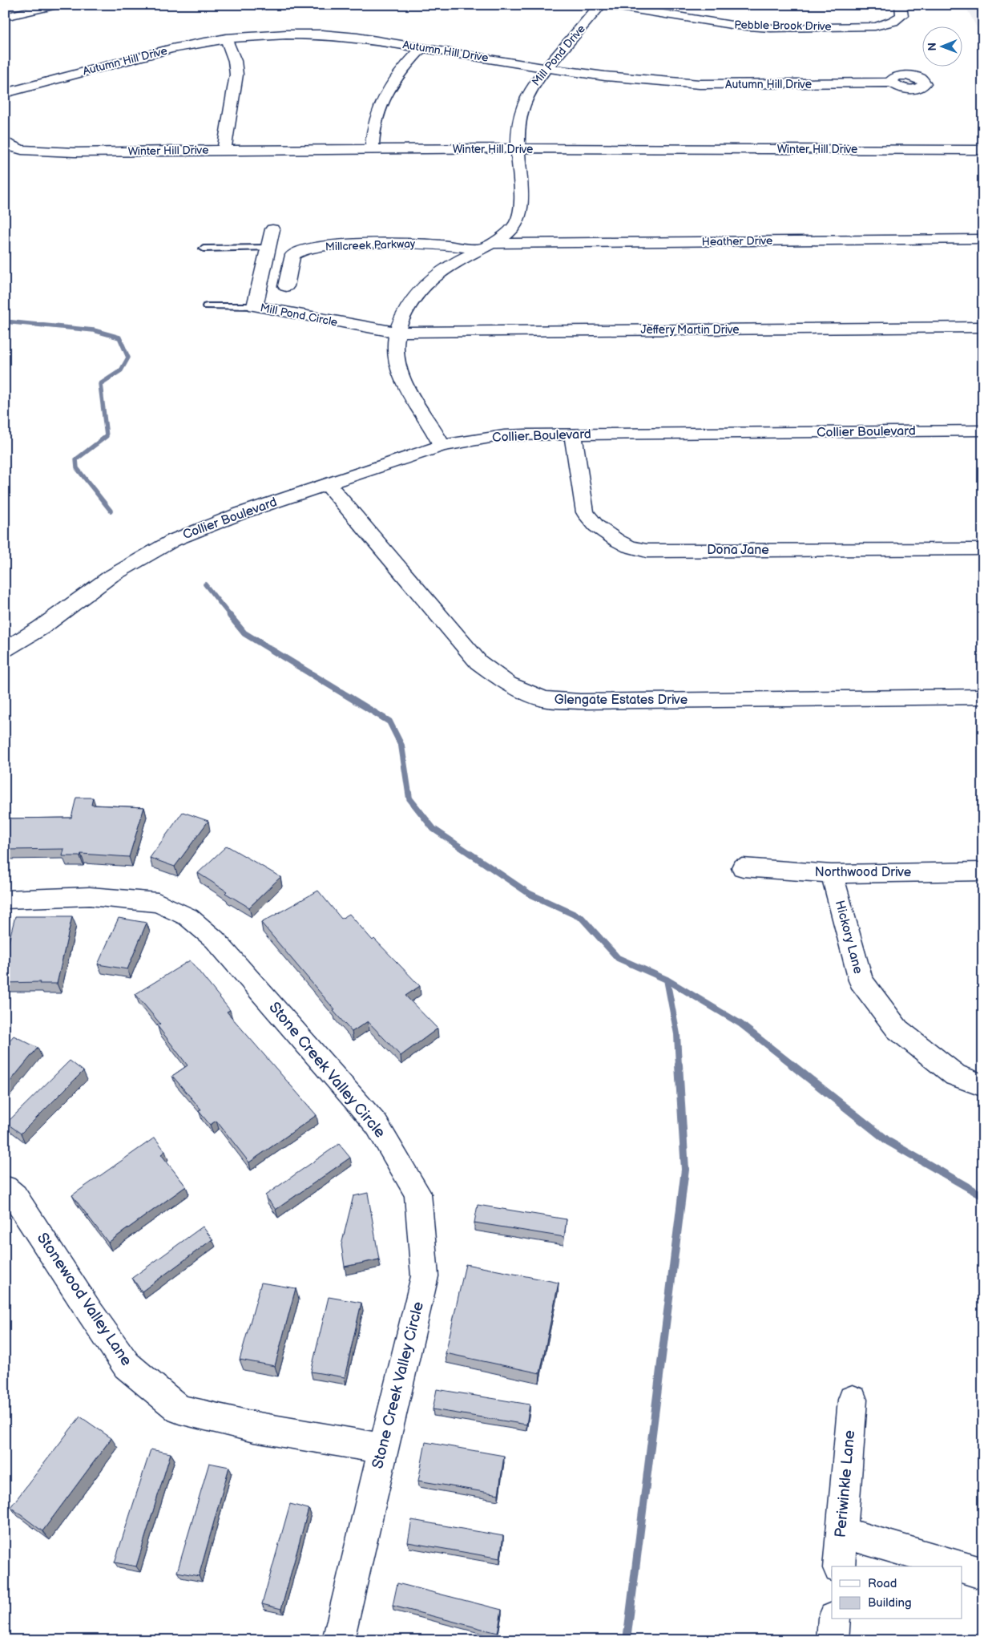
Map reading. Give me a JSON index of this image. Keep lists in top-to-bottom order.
{
  "streets": {
    "street": [
      "Pebble Brook Drive",
      "Autumn Hill Drive",
      "Mill Pond Drive",
      "Winter Hill Drive",
      "Heather Drive",
      "Millcreek Parkway",
      "Mill Pond Circle",
      "Jeffery Martin Drive",
      "Collier Boulevard",
      "Dona Jane",
      "Glengate Estates Drive",
      "Northwood Drive",
      "Hickory Lane",
      "Stone Creek Valley Circle",
      "Stonewood Valley Lane",
      "Periwinkle Lane"
    ]
  },
  "crossings": [
    ["Autumn Hill Drive", "Mill Pond Drive"],
    ["Mill Pond Drive", "Winter Hill Drive"],
    ["Mill Pond Drive", "Heather Drive"],
    ["Mill Pond Drive", "Millcreek Parkway"],
    ["Mill Pond Drive", "Mill Pond Circle"],
    ["Mill Pond Drive", "Jeffery Martin Drive"],
    ["Mill Pond Drive", "Collier Boulevard"],
    ["Heather Drive", "Millcreek Parkway"],
    ["Mill Pond Circle", "Jeffery Martin Drive"],
    ["Collier Boulevard", "Dona Jane"],
    ["Collier Boulevard", "Glengate Estates Drive"],
    ["Northwood Drive", "Hickory Lane"],
    ["Stone Creek Valley Circle", "Stonewood Valley Lane"]
  ],
  "legend": ["Road", "Building"],
  "north": "left"
}
